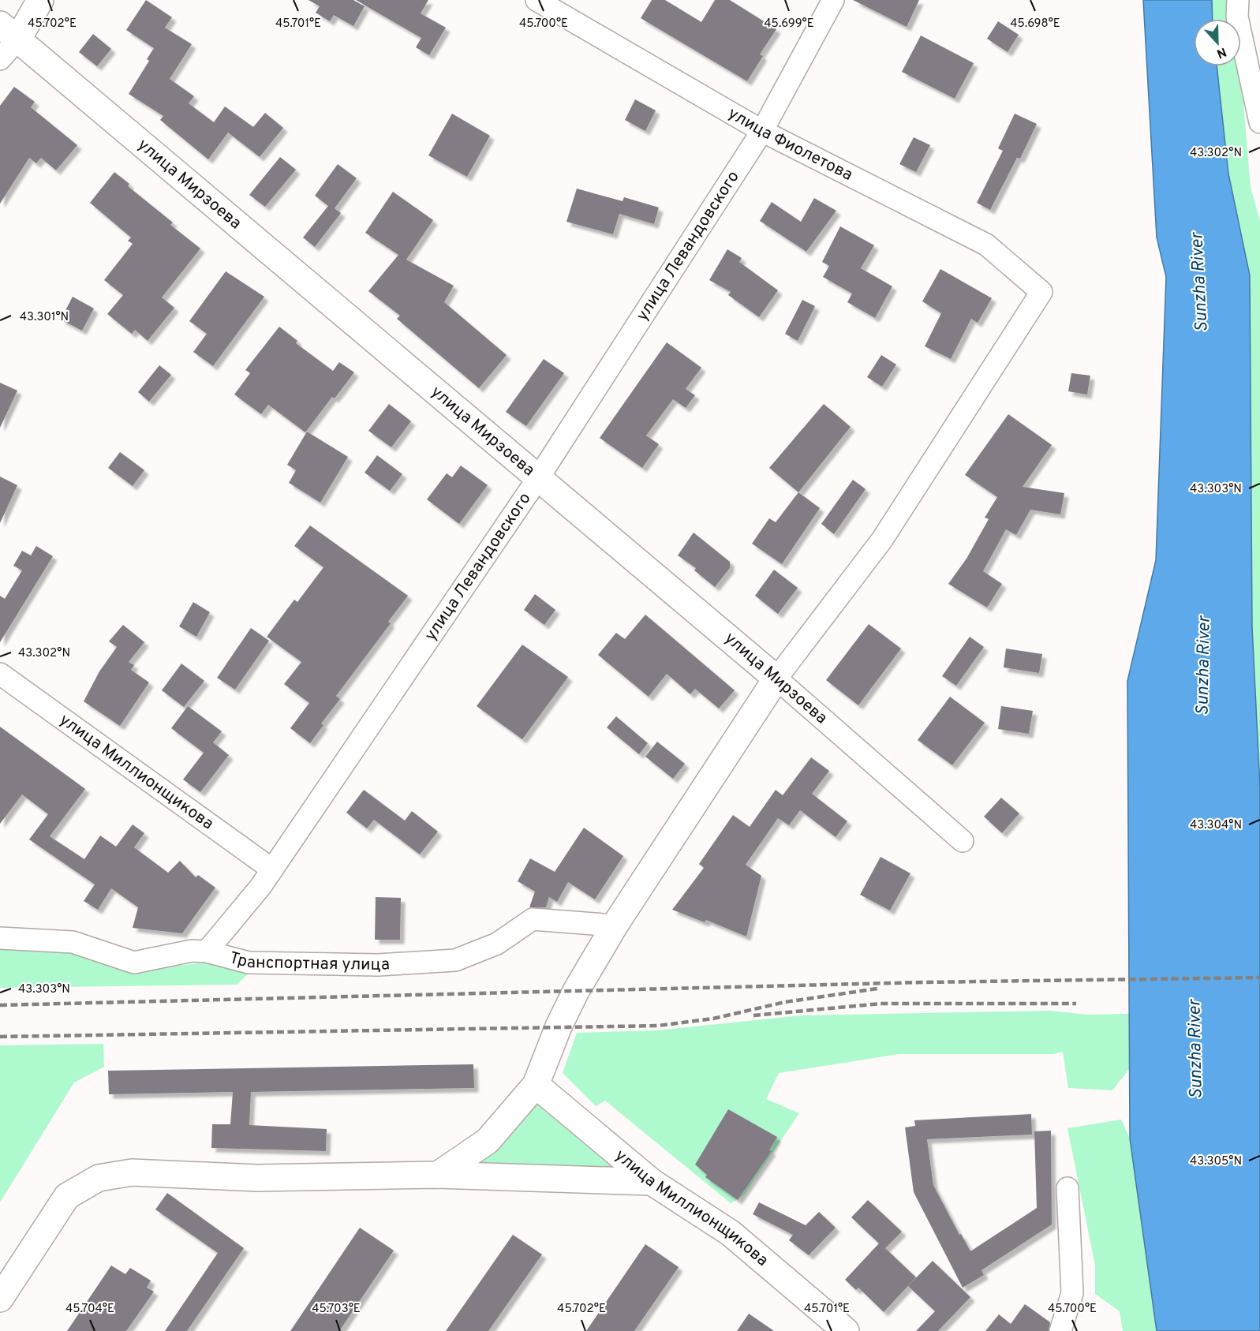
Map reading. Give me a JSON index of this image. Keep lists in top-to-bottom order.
{
  "streets": {
    "street": [
      "улица Фиолетова",
      "улица Мирзоева",
      "улица Левандовского",
      "улица Миллионщикова",
      "Транспортная улица"
    ]
  },
  "crossings": [
    ["улица Фиолетова", "улица Мирзоева"],
    ["улица Фиолетова", "улица Левандовского"],
    ["улица Мирзоева", "улица Левандовского"],
    ["улица Левандовского", "улица Миллионщикова"],
    ["улица Левандовского", "Транспортная улица"]
  ],
  "water": ["Sunzha River"],
  "north": "bottom",
  "coordinates": [
    "45.701°E",
    "45.699°E",
    "45.698°E",
    "45.702°E",
    "45.700°E",
    "43.302°N",
    "43.301°N",
    "43.303°N",
    "43.304°N",
    "43.305°N",
    "45.704°E",
    "45.703°E"
  ]
}
